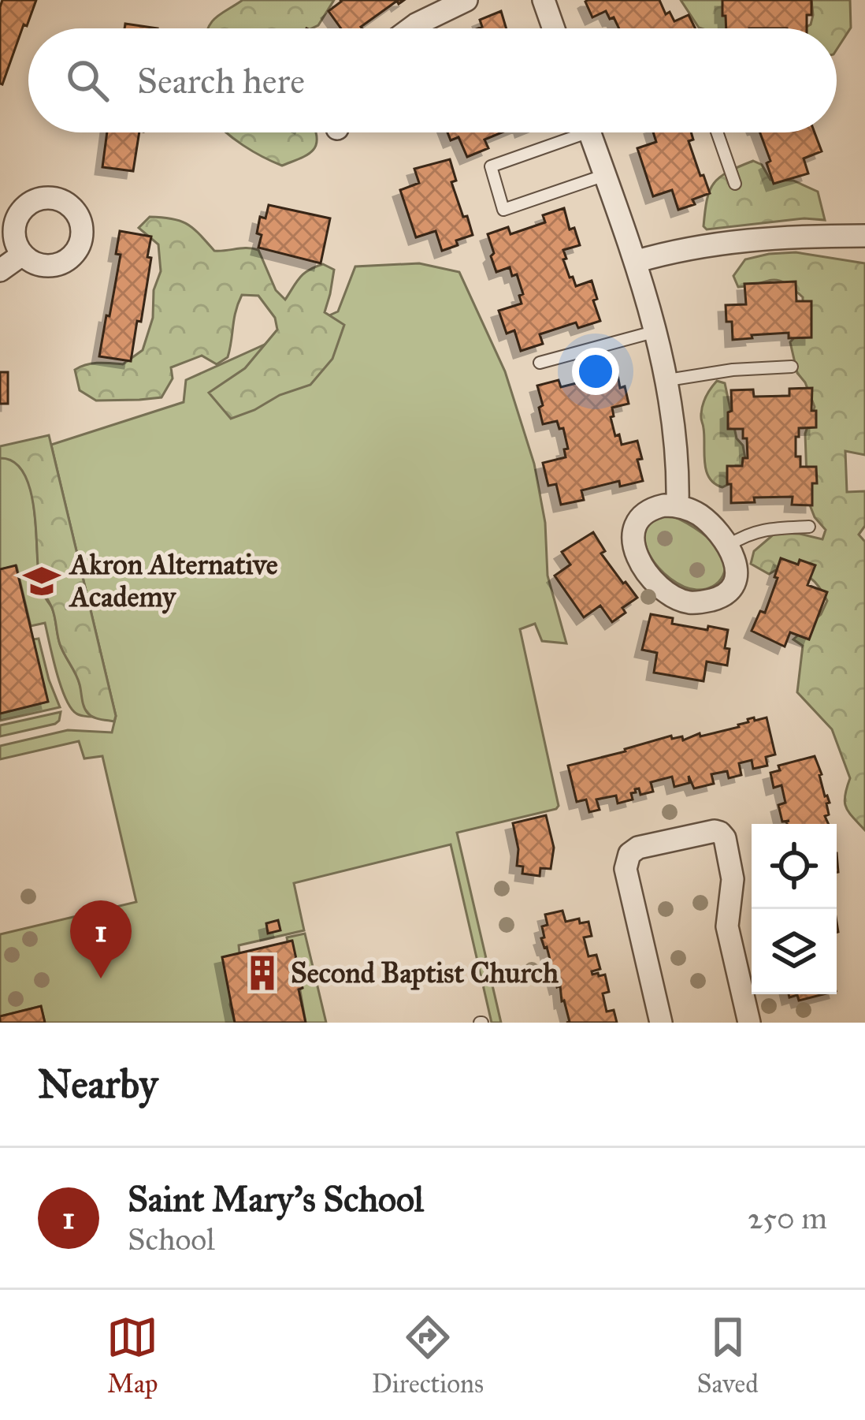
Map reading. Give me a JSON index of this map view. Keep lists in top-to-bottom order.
{
  "places": {
    "school or university": ["Akron Alternative Academy"],
    "building": ["Second Baptist Church"]
  },
  "page": {
    "search": "Search here",
    "pins": "1",
    "heading": "Nearby",
    "list": [
      {
        "mark": "1",
        "name": "Saint Mary's School",
        "note": "School",
        "value": "250 m"
      }
    ],
    "nav": ["Map", "Directions", "Saved"]
  }
}
